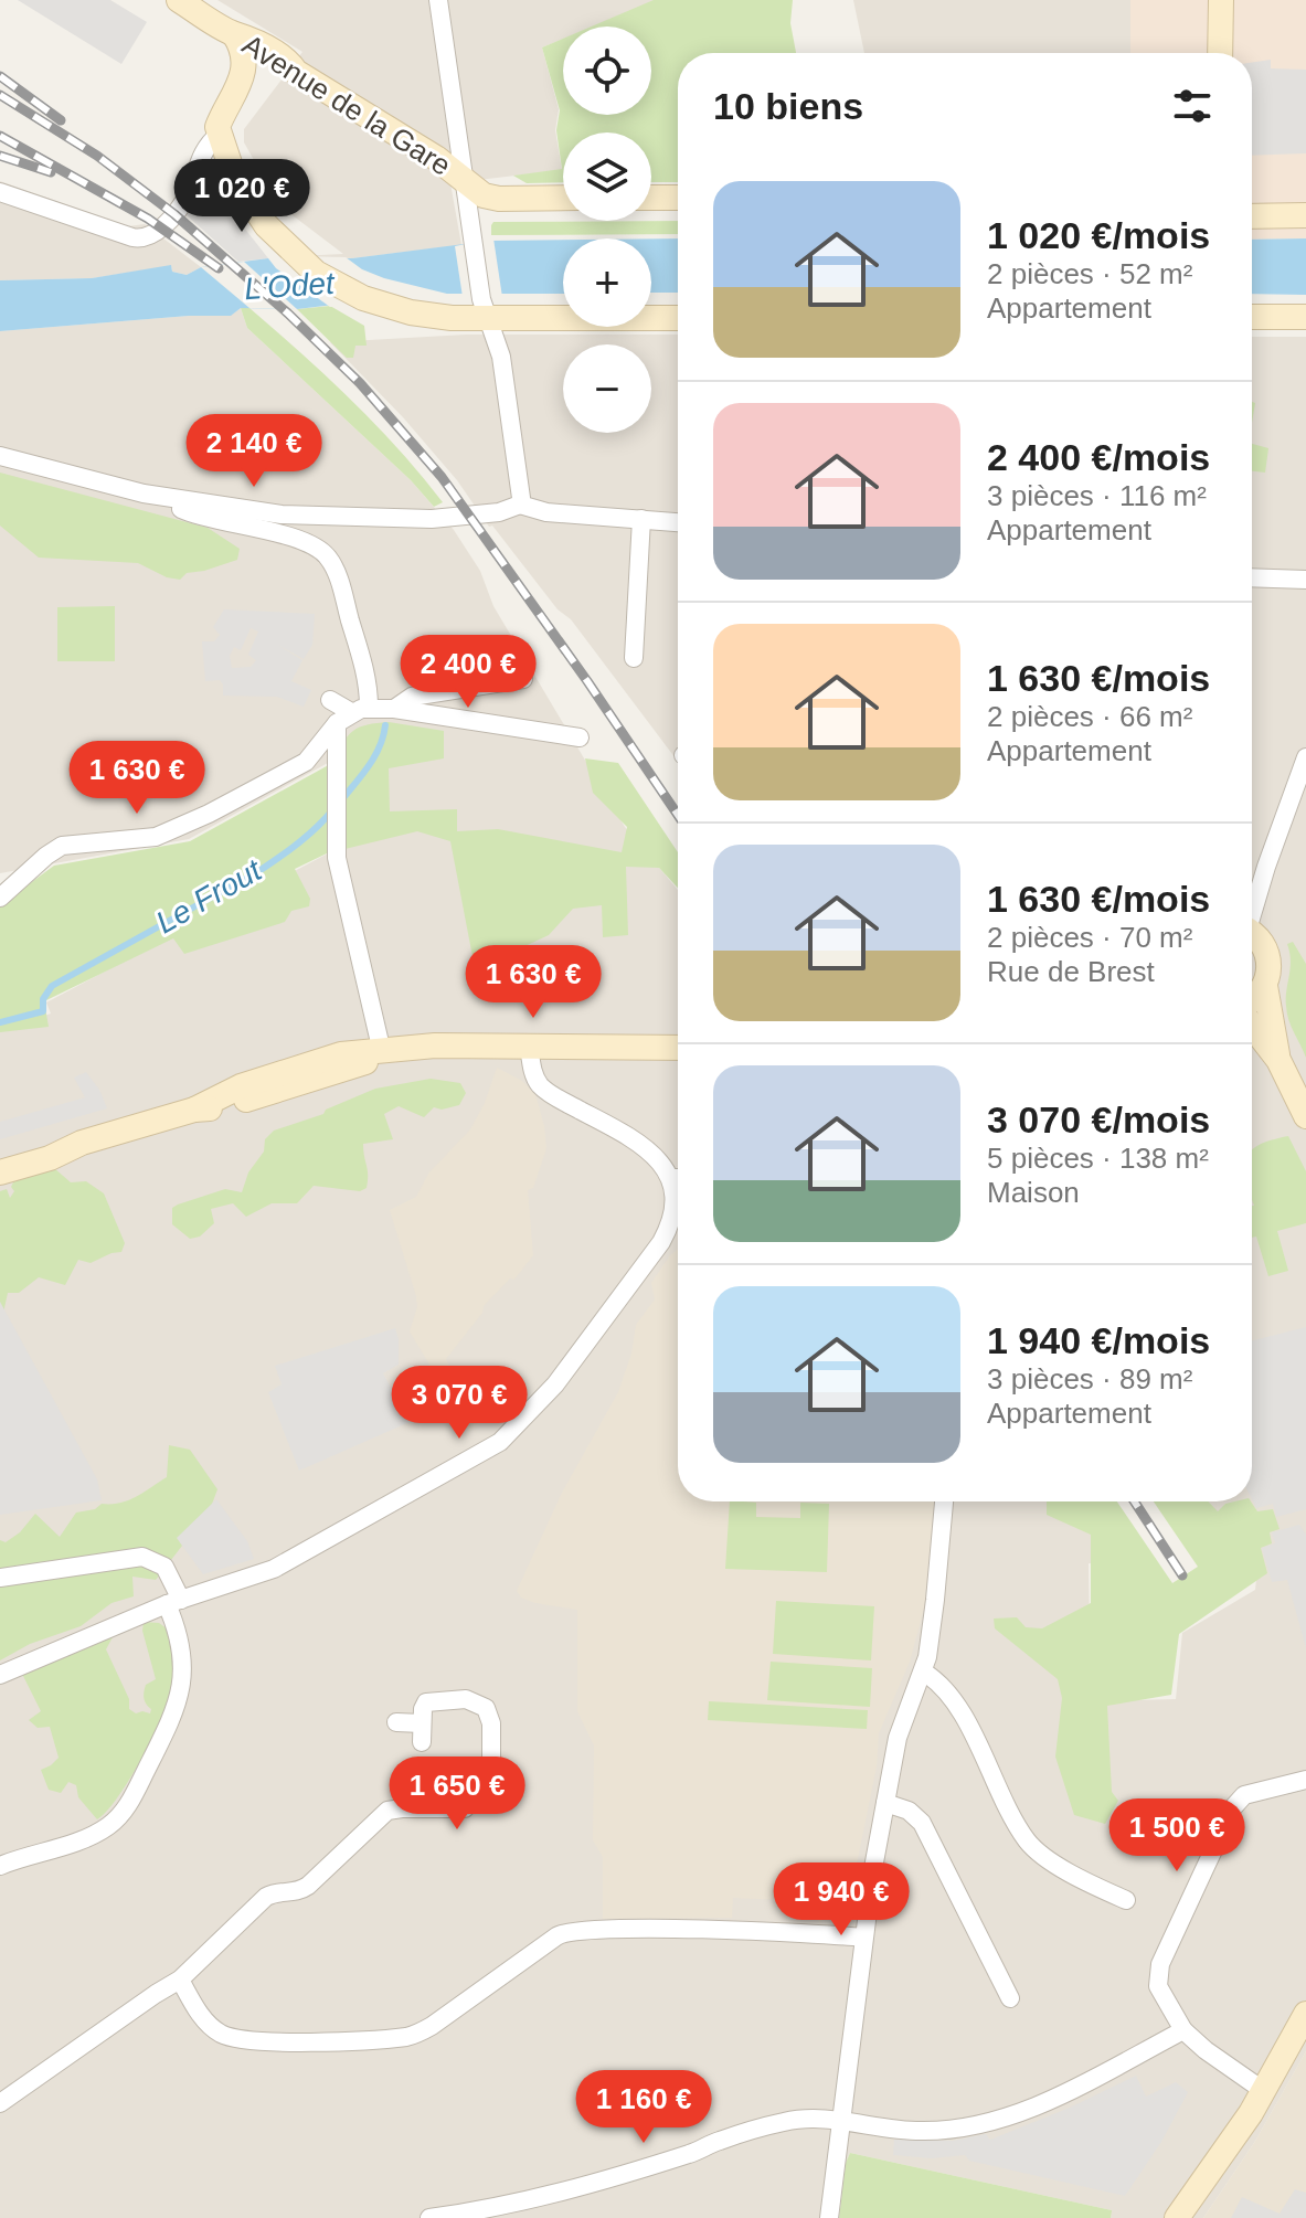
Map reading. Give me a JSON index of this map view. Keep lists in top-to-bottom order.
{
  "streets": {
    "main road": ["Avenue de la Gare"]
  },
  "water": ["L'Odet", "Le Frout"],
  "page": {
    "map_buttons": ["+", "−"],
    "heading": "10 biens",
    "price": [
      "1 020 €",
      "2 140 €",
      "2 400 €",
      "1 630 €",
      "1 630 €",
      "3 070 €",
      "1 650 €",
      "1 500 €",
      "1 940 €",
      "1 160 €"
    ],
    "list": [
      {
        "name": "1 020 €/mois",
        "note": "2 pièces · 52 m² · Appartement"
      },
      {
        "name": "2 400 €/mois",
        "note": "3 pièces · 116 m² · Appartement"
      },
      {
        "name": "1 630 €/mois",
        "note": "2 pièces · 66 m² · Appartement"
      },
      {
        "name": "1 630 €/mois",
        "note": "2 pièces · 70 m² · Rue de Brest"
      },
      {
        "name": "3 070 €/mois",
        "note": "5 pièces · 138 m² · Maison"
      },
      {
        "name": "1 940 €/mois",
        "note": "3 pièces · 89 m² · Appartement"
      }
    ]
  }
}
